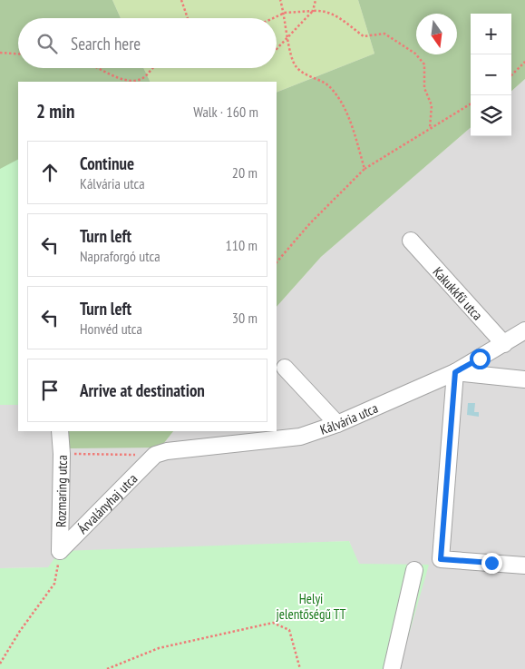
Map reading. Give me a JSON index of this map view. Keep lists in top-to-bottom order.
{
  "streets": {
    "street": [
      "Kakukkfű utca",
      "Kálvária utca",
      "Rozmaring utca",
      "Árvalányhaj utca"
    ]
  },
  "crossings": [
    ["Kakukkfű utca", "Kálvária utca"],
    ["Kálvária utca", "Árvalányhaj utca"],
    ["Rozmaring utca", "Árvalányhaj utca"]
  ],
  "parks": ["Helyi jelentőségű TT"],
  "north": "bottom",
  "page": {
    "map_buttons": ["+", "−"],
    "search": "Search here",
    "heading": ["2 min", "Walk · 160 m"],
    "list": [
      ["Continue", "Kálvária utca", "20 m"],
      ["Turn left", "Napraforgó utca", "110 m"],
      ["Turn left", "Honvéd utca", "30 m"],
      "Arrive at destination"
    ]
  }
}
